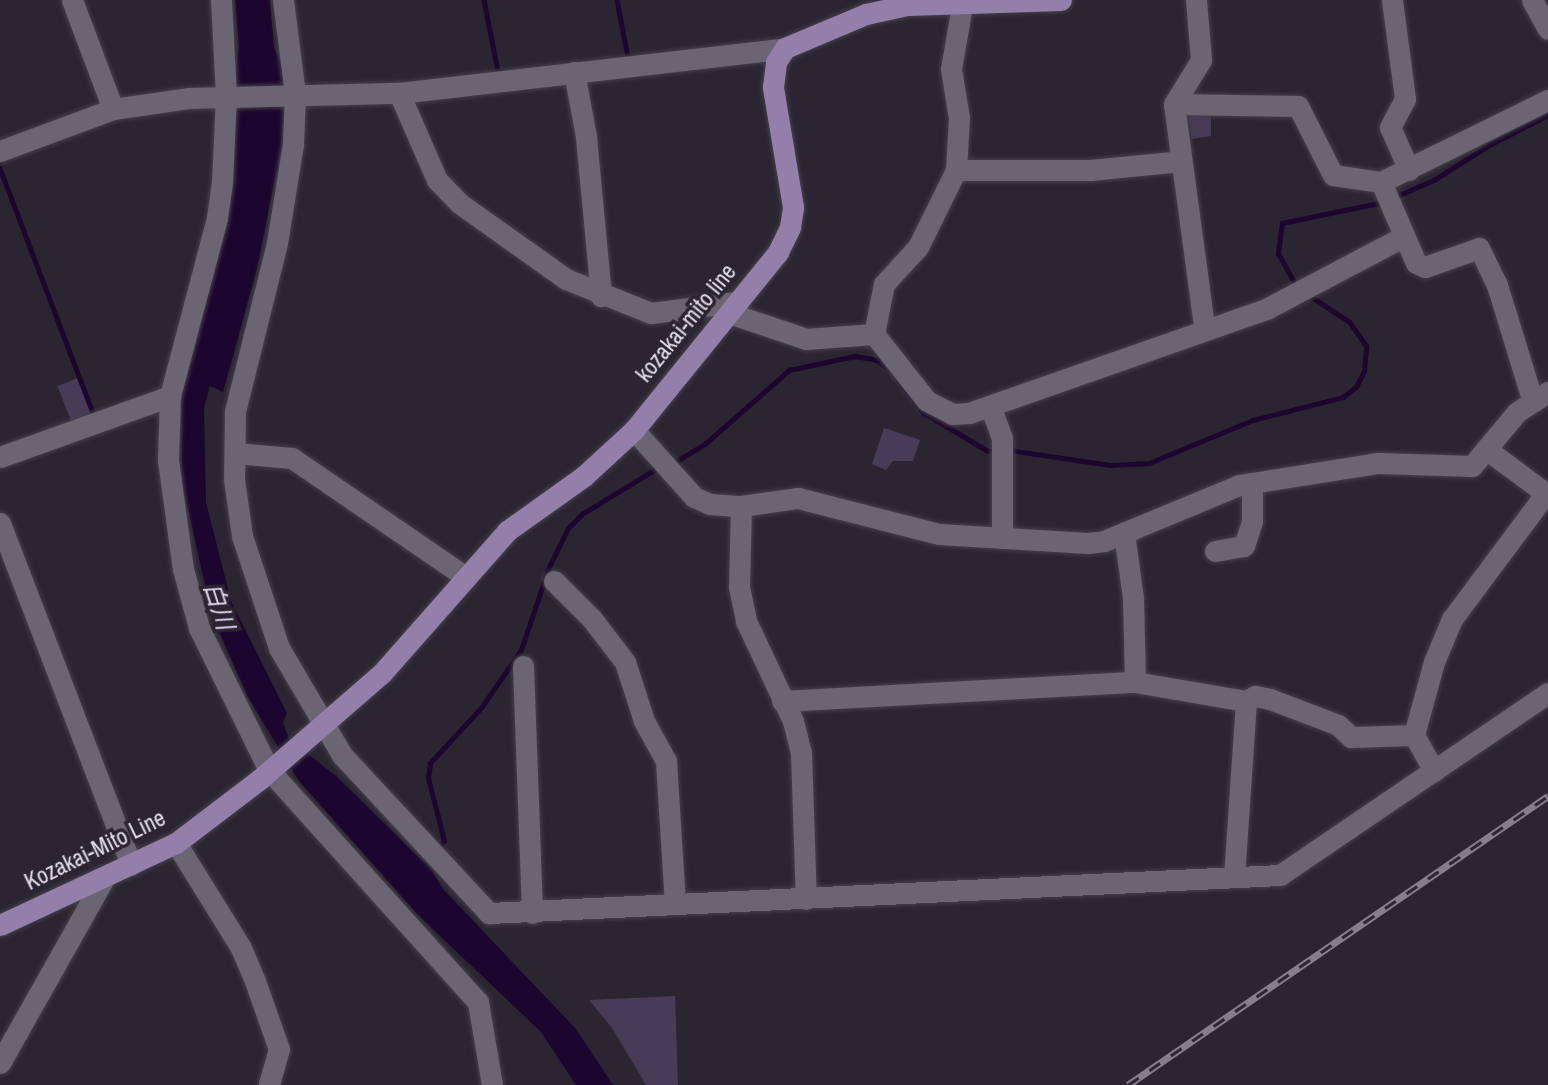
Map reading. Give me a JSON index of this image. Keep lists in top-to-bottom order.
{
  "streets": {
    "main road": ["kozakai-mito line", "Kozakai-Mito Line"]
  },
  "crossings": [
    ["kozakai-mito line", "Kozakai-Mito Line"]
  ],
  "water": ["白川"]
}
